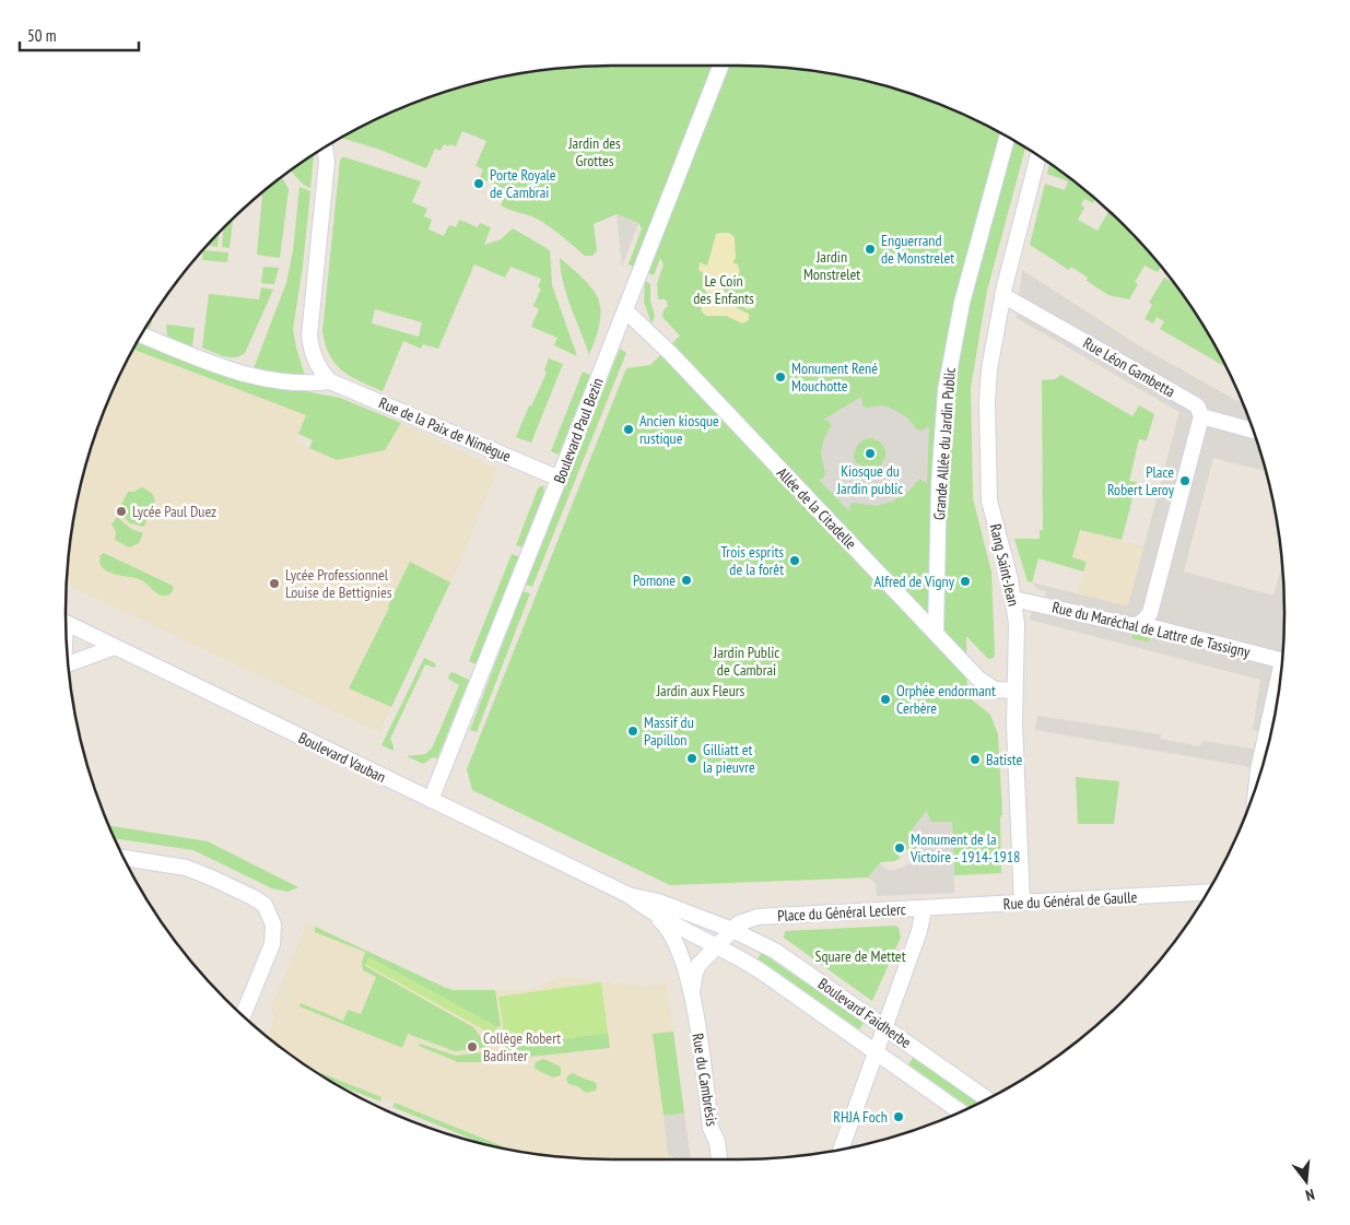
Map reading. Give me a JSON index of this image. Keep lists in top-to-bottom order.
{
  "streets": {
    "street": [
      "Rue Léon Gambetta",
      "Rue de la Paix de Nimègue",
      "Boulevard Paul Bezin",
      "Grande Allée du Jardin Public",
      "Allée de la Citadelle",
      "Rang Saint-Jean",
      "Rue du Maréchal de Lattre de Tassigny",
      "Boulevard Vauban",
      "Rue du Général de Gaulle",
      "Place du Général Leclerc",
      "Boulevard Faidherbe",
      "Rue du Cambrésis"
    ]
  },
  "crossings": [
    ["Rue Léon Gambetta", "Rang Saint-Jean"],
    ["Rue de la Paix de Nimègue", "Boulevard Paul Bezin"],
    ["Boulevard Paul Bezin", "Allée de la Citadelle"],
    ["Boulevard Paul Bezin", "Boulevard Vauban"],
    ["Grande Allée du Jardin Public", "Allée de la Citadelle"],
    ["Allée de la Citadelle", "Rang Saint-Jean"],
    ["Rang Saint-Jean", "Rue du Maréchal de Lattre de Tassigny"],
    ["Rang Saint-Jean", "Rue du Général de Gaulle"],
    ["Boulevard Vauban", "Place du Général Leclerc"],
    ["Boulevard Vauban", "Boulevard Faidherbe"],
    ["Boulevard Vauban", "Rue du Cambrésis"],
    ["Rue du Général de Gaulle", "Place du Général Leclerc"],
    ["Place du Général Leclerc", "Boulevard Faidherbe"],
    ["Place du Général Leclerc", "Rue du Cambrésis"],
    ["Boulevard Faidherbe", "Rue du Cambrésis"]
  ],
  "parks": [
    "Jardin des Grottes",
    "Jardin Monstrelet",
    "Le Coin des Enfants",
    "Jardin Public de Cambrai",
    "Jardin aux Fleurs",
    "Square de Mettet"
  ],
  "places": [
    "Porte Royale de Cambrai",
    "Enguerrand de Monstrelet",
    "Monument René Mouchotte",
    "Ancien kiosque rustique",
    "Kiosque du Jardin public",
    "Place Robert Leroy",
    "Lycée Paul Duez",
    "Trois esprits de la forêt",
    "Pomone",
    "Alfred de Vigny",
    "Lycée Professionnel Louise de Bettignies",
    "Orphée endormant Cerbère",
    "Massif du Papillon",
    "Gilliatt et la pieuvre",
    "Batiste",
    "Monument de la Victoire - 1914-1918",
    "Collège Robert Badinter",
    "RHJA Foch"
  ],
  "scale_bar": "50 m",
  "north": "bottom"
}
